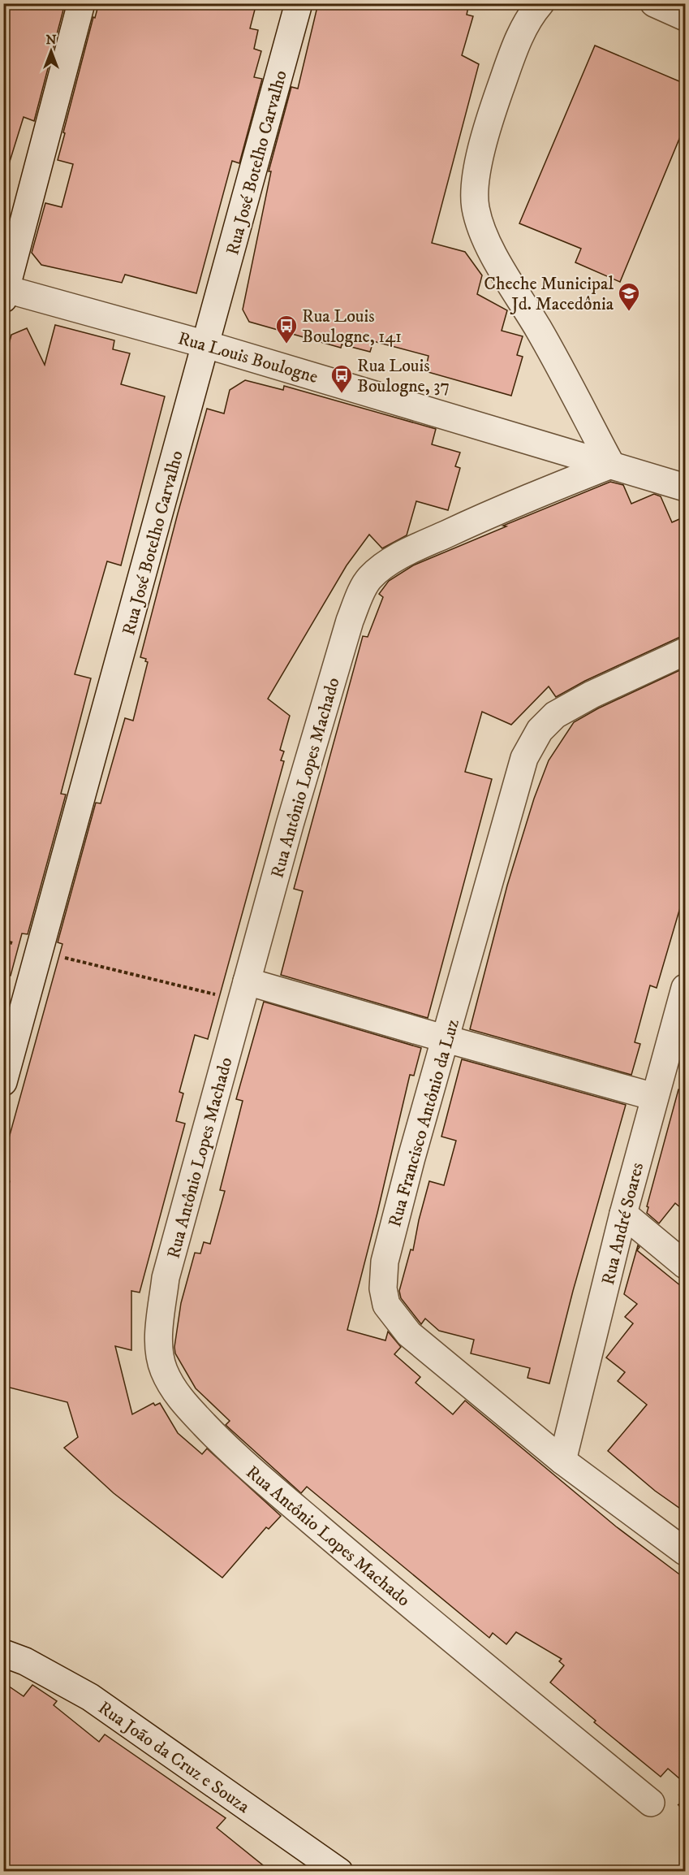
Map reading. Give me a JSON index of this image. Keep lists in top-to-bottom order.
{
  "streets": {
    "street": [
      "Rua José Botelho Carvalho",
      "Rua Louis Boulogne",
      "Rua Antônio Lopes Machado",
      "Rua Francisco Antônio da Luz",
      "Rua André Soares",
      "Rua João da Cruz e Souza"
    ]
  },
  "crossings": [
    ["Rua José Botelho Carvalho", "Rua Louis Boulogne"],
    ["Rua Louis Boulogne", "Rua Antônio Lopes Machado"],
    ["Rua Francisco Antônio da Luz", "Rua André Soares"]
  ],
  "places": {
    "school or university": ["Cheche Municipal Jd. Macedônia"],
    "bus stop": ["Rua Louis Boulogne, 141", "Rua Louis Boulogne, 37"]
  },
  "north": "top"
}
